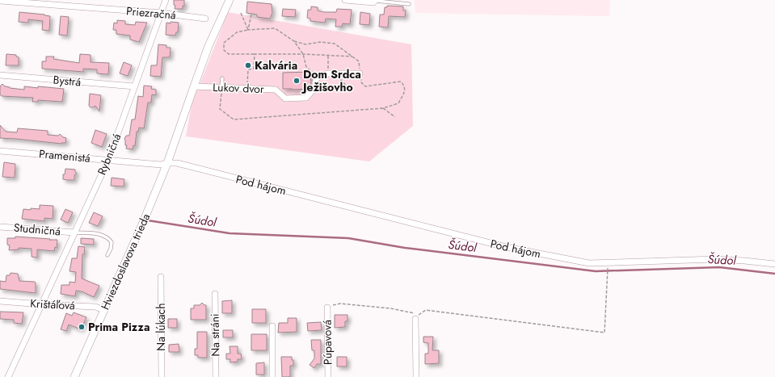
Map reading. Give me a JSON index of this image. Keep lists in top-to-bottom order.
{
  "streets": {
    "street": [
      "Priezračná",
      "Bystrá",
      "Lukov dvor",
      "Rybničná",
      "Pramenistá",
      "Pod hájom",
      "Studničná",
      "Hviezdoslavova trieda",
      "Krištáľová",
      "Na lúkach",
      "Na stráni",
      "Púpavová"
    ]
  },
  "crossings": [
    ["Priezračná", "Rybničná"],
    ["Bystrá", "Rybničná"],
    ["Lukov dvor", "Hviezdoslavova trieda"],
    ["Rybničná", "Pramenistá"],
    ["Rybničná", "Studničná"],
    ["Rybničná", "Krištáľová"],
    ["Pramenistá", "Pod hájom"],
    ["Pramenistá", "Hviezdoslavova trieda"],
    ["Pod hájom", "Hviezdoslavova trieda"],
    ["Hviezdoslavova trieda", "Krištáľová"]
  ],
  "water": ["Šúdol"],
  "places": ["Kalvária", "Dom Srdca Ježišovho", "Prima Pizza"]
}
